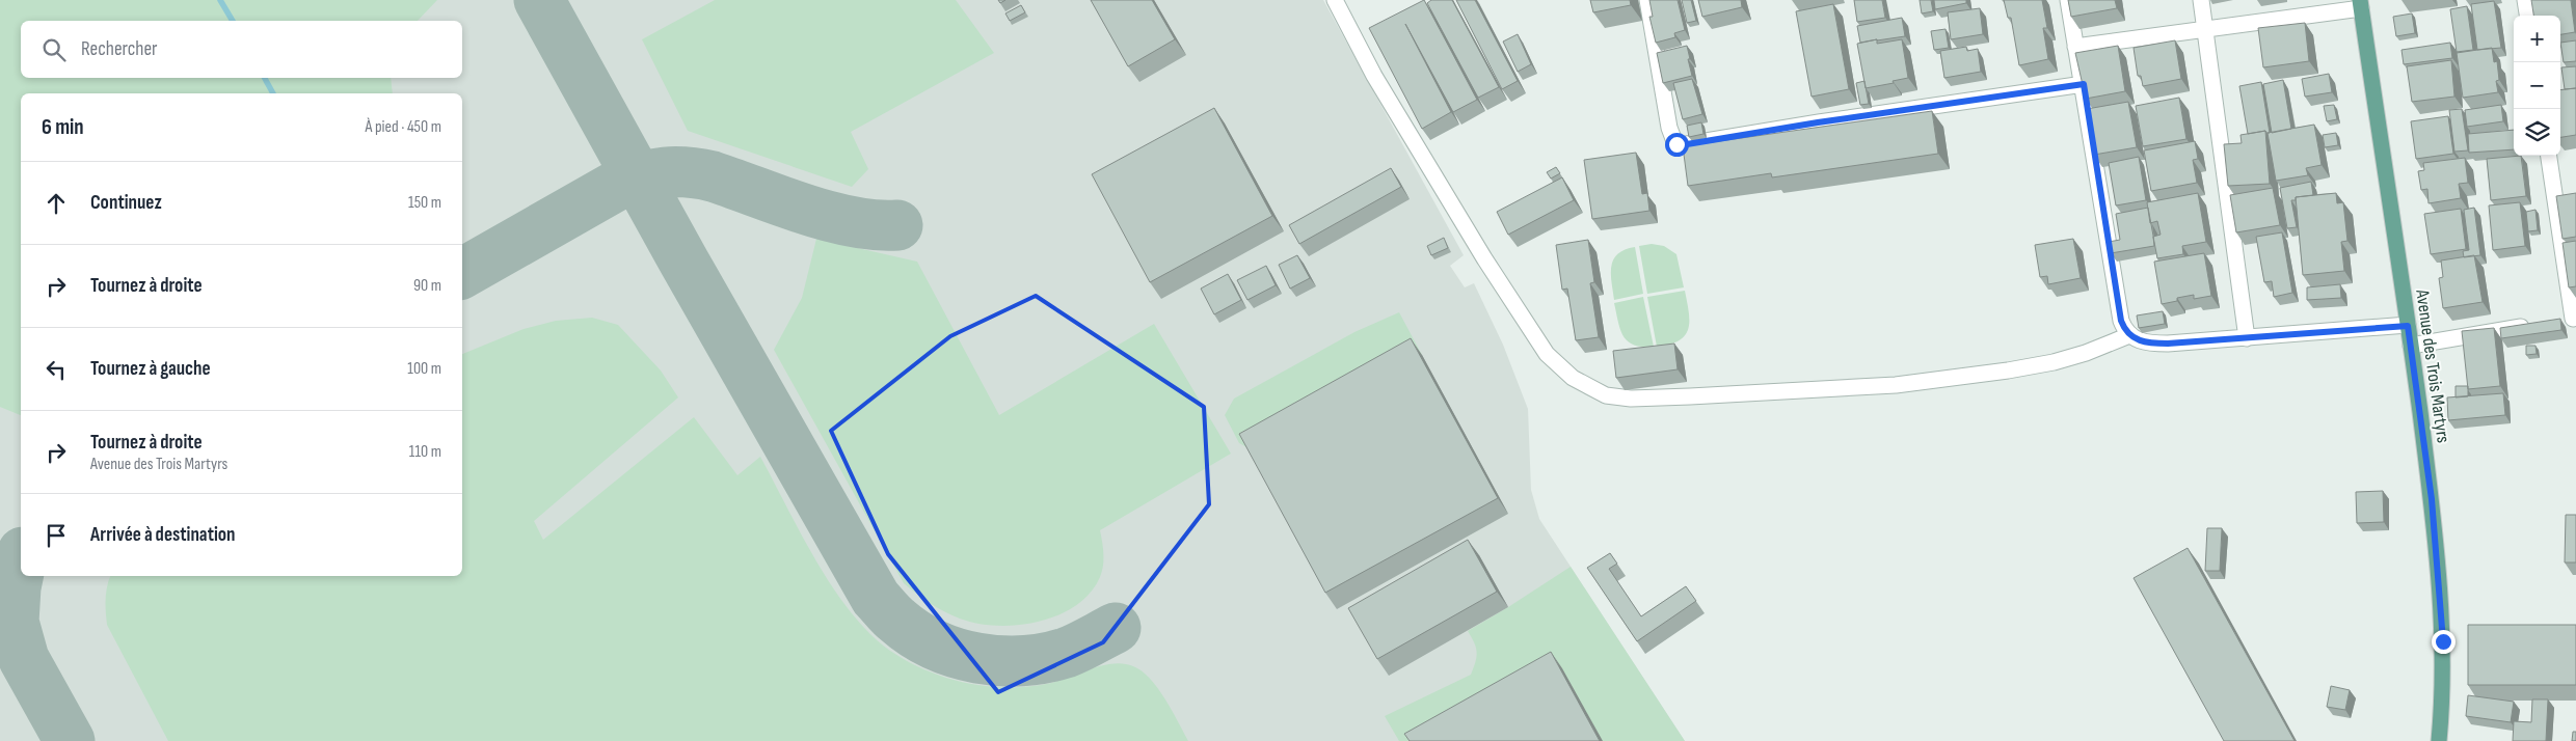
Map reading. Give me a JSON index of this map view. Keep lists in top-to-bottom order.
{
  "streets": {
    "main road": ["Avenue des Trois Martyrs"]
  },
  "page": {
    "map_buttons": ["+", "−"],
    "search": "Rechercher",
    "heading": ["6 min", "À pied · 450 m"],
    "list": [
      ["Continuez", "150 m"],
      ["Tournez à droite", "90 m"],
      ["Tournez à gauche", "100 m"],
      ["Tournez à droite", "Avenue des Trois Martyrs", "110 m"],
      "Arrivée à destination"
    ]
  }
}
